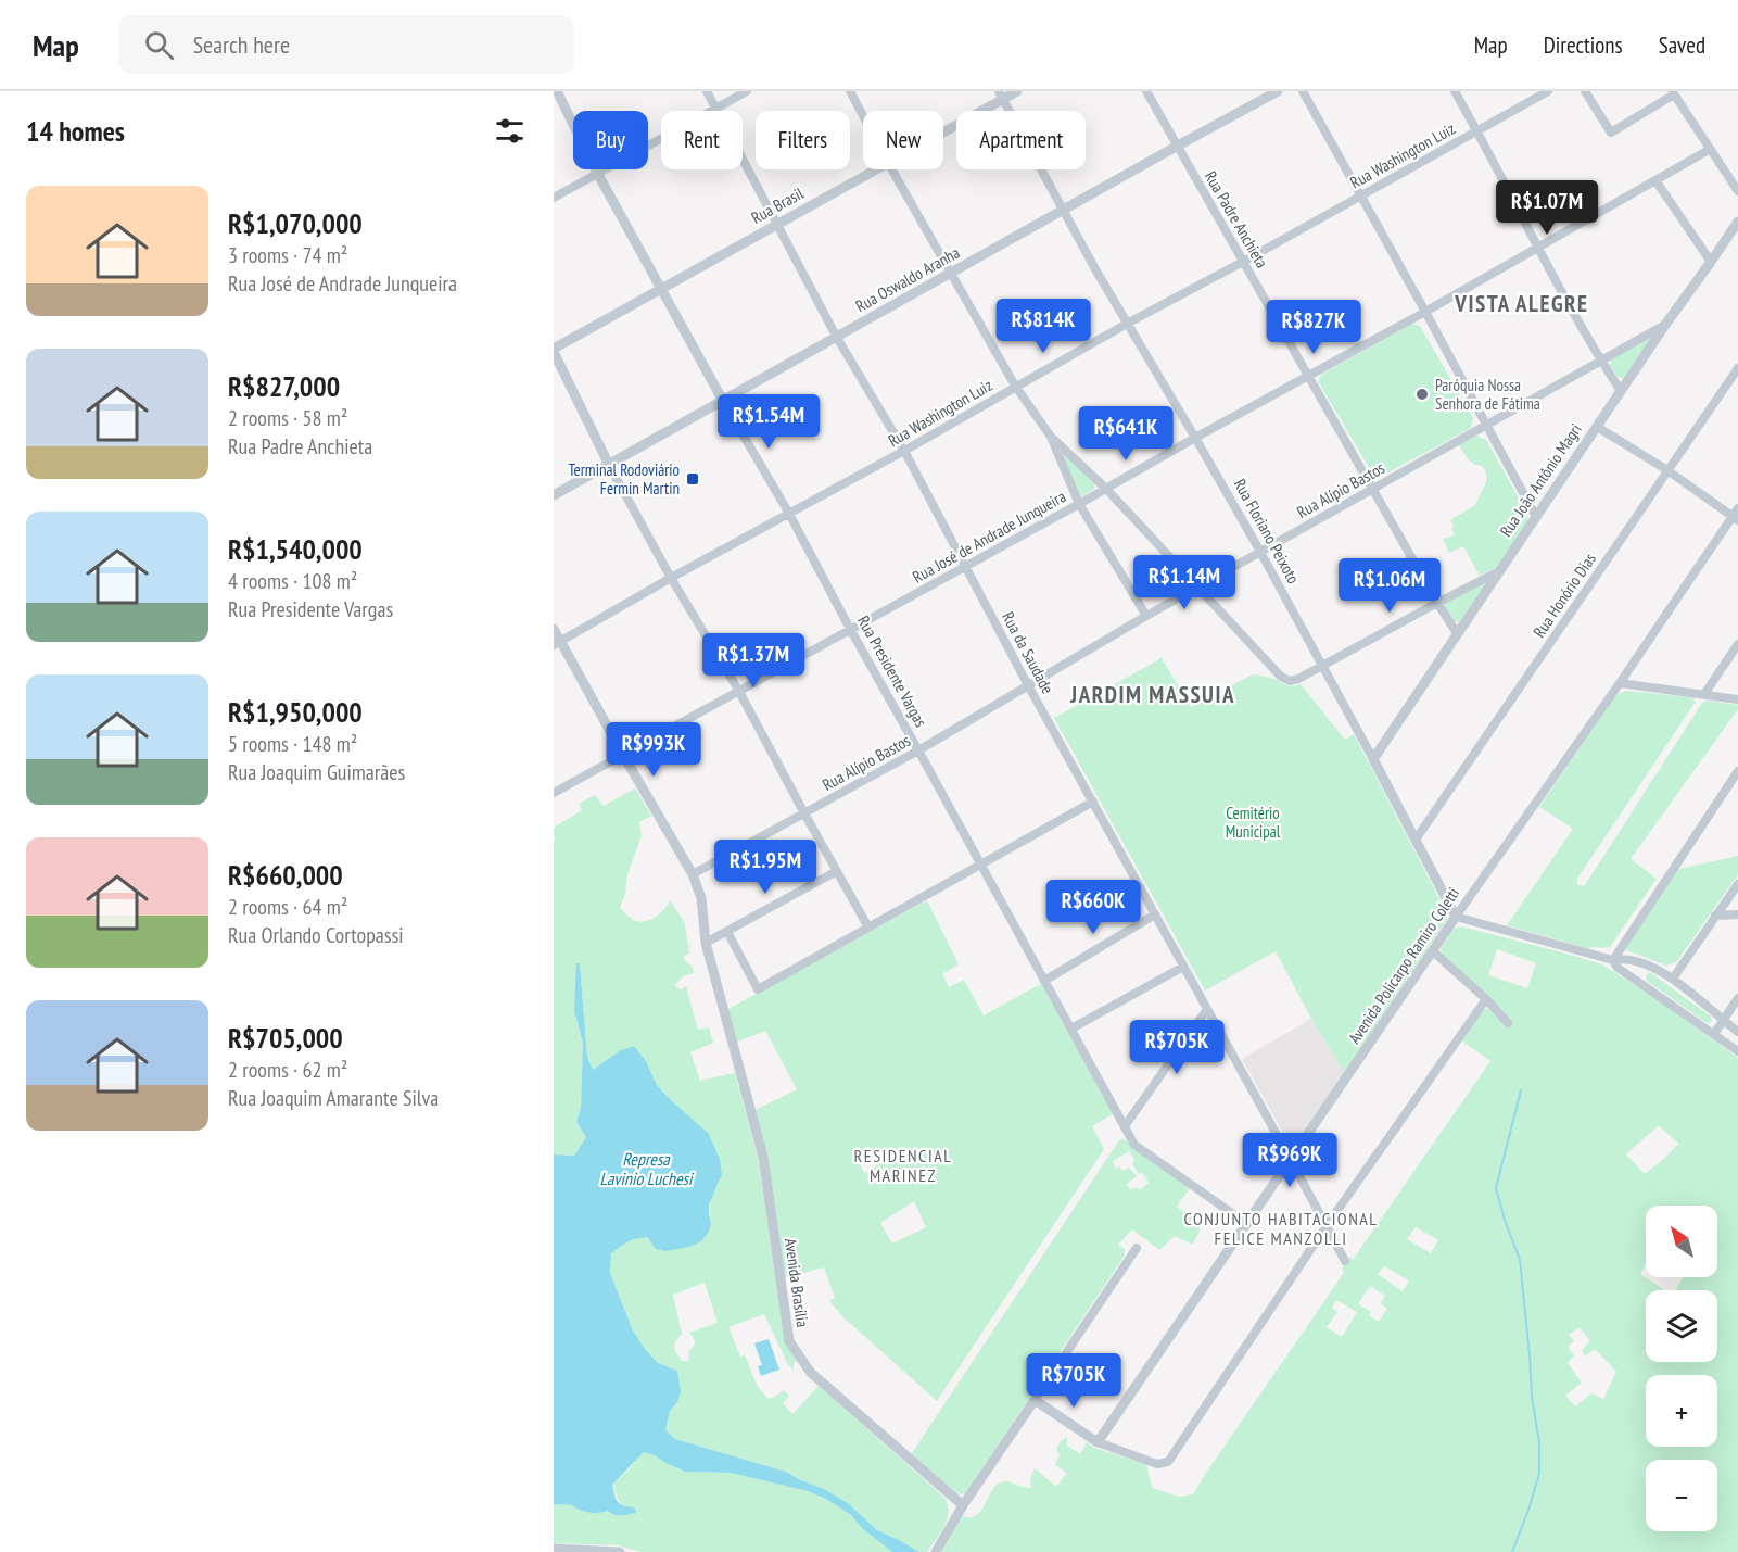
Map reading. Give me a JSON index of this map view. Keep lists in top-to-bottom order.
{
  "streets": {
    "street": [
      "Rua Washington Luiz",
      "Rua Brasil",
      "Rua Padre Anchieta",
      "Rua Oswaldo Aranha",
      "Rua João Antônio Magri",
      "Rua Alípio Bastos",
      "Rua Floriano Peixoto",
      "Rua José de Andrade Junqueira",
      "Rua Honório Dias",
      "Rua da Saudade",
      "Rua Presidente Vargas",
      "Avenida Policarpo Ramiro Coletti",
      "Avenida Brasília"
    ]
  },
  "crossings": [
    ["Rua Washington Luiz", "Rua Padre Anchieta"],
    ["Rua Washington Luiz", "Rua Floriano Peixoto"],
    ["Rua Washington Luiz", "Rua da Saudade"],
    ["Rua Washington Luiz", "Rua Presidente Vargas"],
    ["Rua Washington Luiz", "Avenida Brasília"],
    ["Rua Brasil", "Rua Floriano Peixoto"],
    ["Rua Brasil", "Rua da Saudade"],
    ["Rua Brasil", "Rua Presidente Vargas"],
    ["Rua Padre Anchieta", "Rua Oswaldo Aranha"],
    ["Rua Padre Anchieta", "Rua João Antônio Magri"],
    ["Rua Padre Anchieta", "Rua Alípio Bastos"],
    ["Rua Padre Anchieta", "Rua José de Andrade Junqueira"],
    ["Rua Oswaldo Aranha", "Rua Floriano Peixoto"],
    ["Rua Oswaldo Aranha", "Rua da Saudade"],
    ["Rua Oswaldo Aranha", "Rua Presidente Vargas"],
    ["Rua João Antônio Magri", "Rua Alípio Bastos"],
    ["Rua João Antônio Magri", "Rua Floriano Peixoto"],
    ["Rua Alípio Bastos", "Rua Floriano Peixoto"],
    ["Rua Alípio Bastos", "Rua da Saudade"],
    ["Rua Alípio Bastos", "Rua Presidente Vargas"],
    ["Rua Alípio Bastos", "Avenida Brasília"],
    ["Rua Floriano Peixoto", "Rua José de Andrade Junqueira"],
    ["Rua Floriano Peixoto", "Rua Honório Dias"],
    ["Rua Floriano Peixoto", "Avenida Policarpo Ramiro Coletti"],
    ["Rua José de Andrade Junqueira", "Rua da Saudade"],
    ["Rua José de Andrade Junqueira", "Rua Presidente Vargas"],
    ["Rua José de Andrade Junqueira", "Avenida Brasília"],
    ["Rua da Saudade", "Avenida Policarpo Ramiro Coletti"],
    ["Rua Presidente Vargas", "Avenida Policarpo Ramiro Coletti"]
  ],
  "districts": [
    "VISTA ALEGRE",
    "JARDIM MASSUIA",
    "RESIDENCIAL MARINEZ",
    "CONJUNTO HABITACIONAL FELICE MANZOLLI"
  ],
  "water": ["Represa Lavinio Luchesi"],
  "parks": ["Cemitério Municipal"],
  "places": {
    "other": ["Paróquia Nossa Senhora de Fátima"],
    "transit": ["Terminal Rodoviário Fermin Martin"]
  },
  "north": "top left",
  "page": {
    "header": "Map",
    "search": "Search here",
    "nav": ["Map", "Directions", "Saved"],
    "heading": "14 homes",
    "chip": [
      "Buy",
      "Rent",
      "Filters",
      "New",
      "Apartment"
    ],
    "list": [
      {
        "name": "R$1,070,000",
        "note": "3 rooms · 74 m² · Rua José de Andrade Junqueira"
      },
      {
        "name": "R$827,000",
        "note": "2 rooms · 58 m² · Rua Padre Anchieta"
      },
      {
        "name": "R$1,540,000",
        "note": "4 rooms · 108 m² · Rua Presidente Vargas"
      },
      {
        "name": "R$1,950,000",
        "note": "5 rooms · 148 m² · Rua Joaquim Guimarães"
      },
      {
        "name": "R$660,000",
        "note": "2 rooms · 64 m² · Rua Orlando Cortopassi"
      },
      {
        "name": "R$705,000",
        "note": "2 rooms · 62 m² · Rua Joaquim Amarante Silva"
      }
    ],
    "price": [
      "R$1.07M",
      "R$814K",
      "R$827K",
      "R$1.54M",
      "R$641K",
      "R$1.14M",
      "R$1.06M",
      "R$1.37M",
      "R$993K",
      "R$1.95M",
      "R$660K",
      "R$705K",
      "R$969K",
      "R$705K"
    ],
    "map_buttons": ["+", "−"]
  }
}
